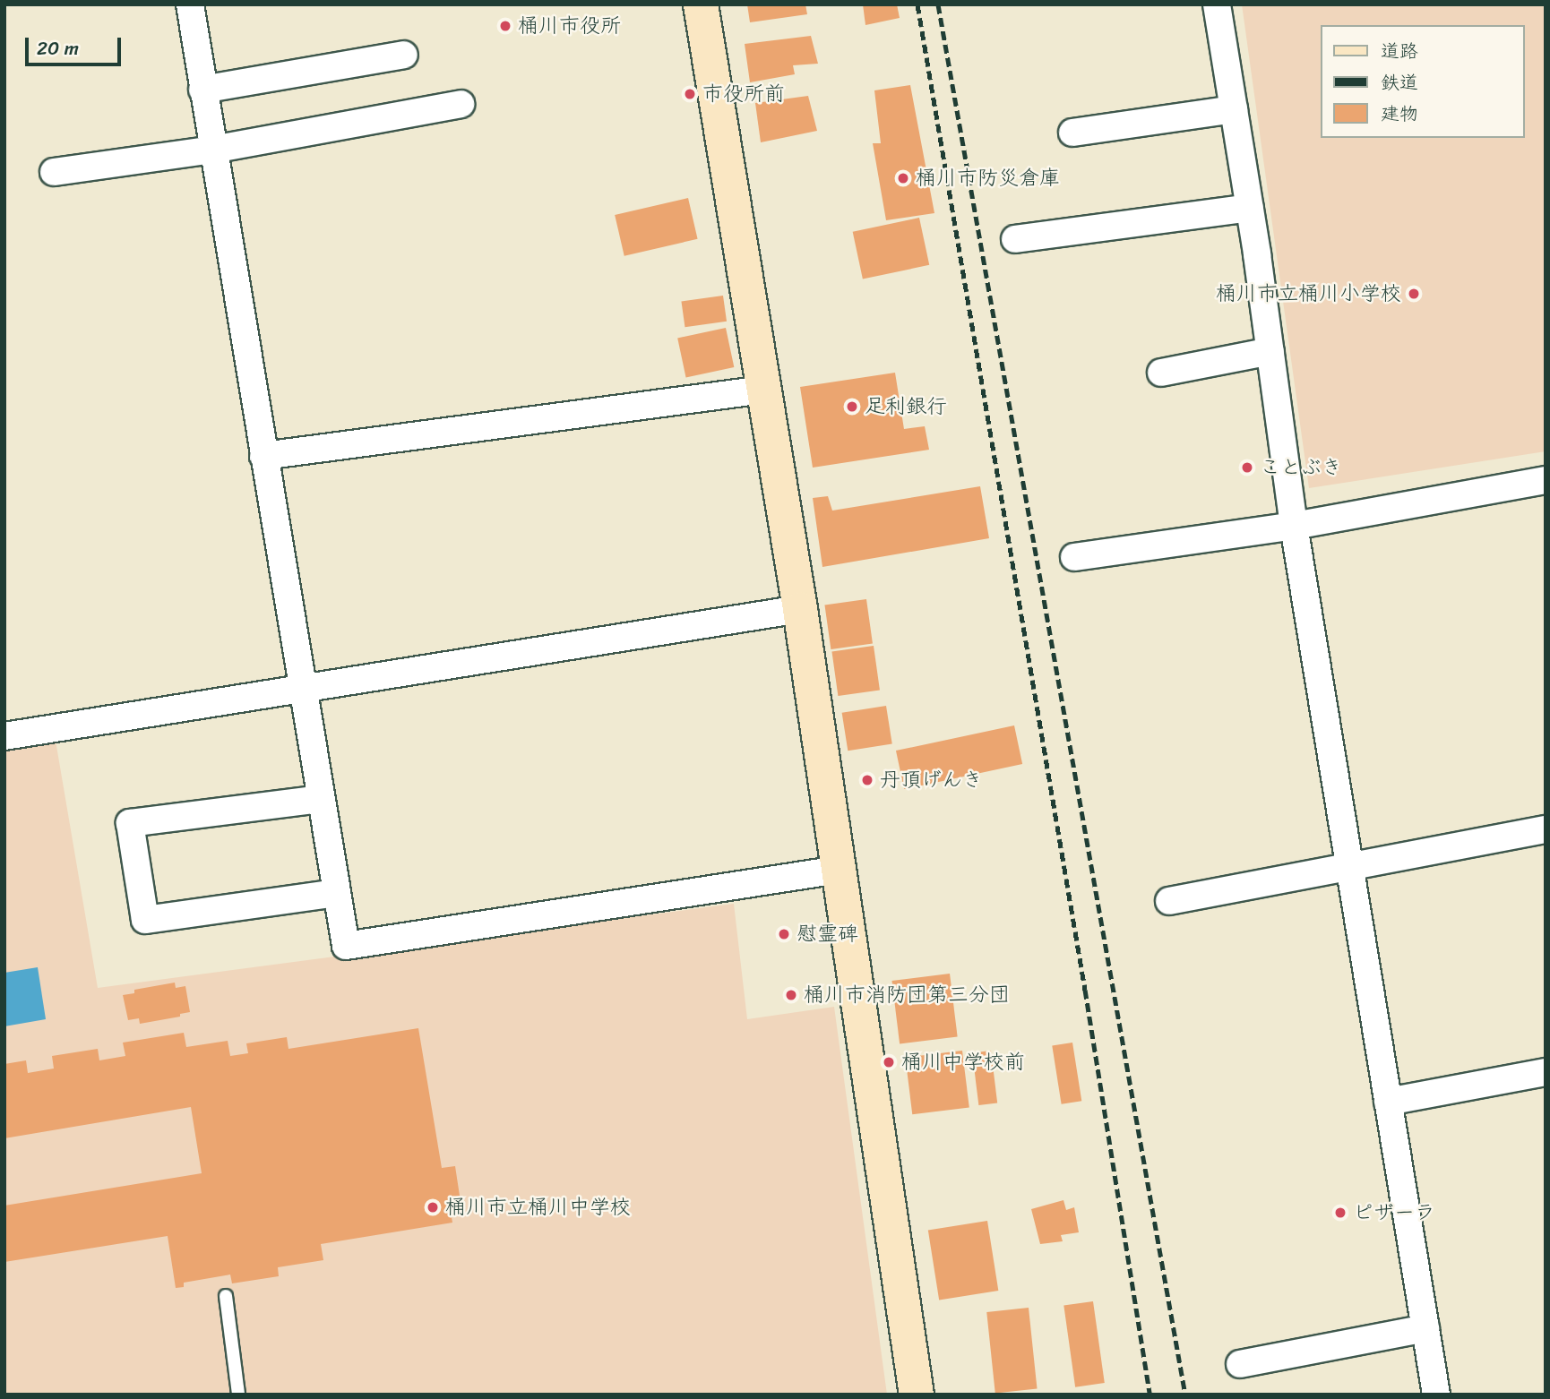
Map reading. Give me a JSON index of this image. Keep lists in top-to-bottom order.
{
  "places": [
    "桶川市役所",
    "市役所前",
    "桶川市防災倉庫",
    "桶川市立桶川小学校",
    "足利銀行",
    "ことぶき",
    "丹頂げんき",
    "慰霊碑",
    "桶川市消防団第三分団",
    "桶川中学校前",
    "桶川市立桶川中学校",
    "ピザーラ"
  ],
  "legend": ["道路", "鉄道", "建物"],
  "scale_bar": "20 m"
}
